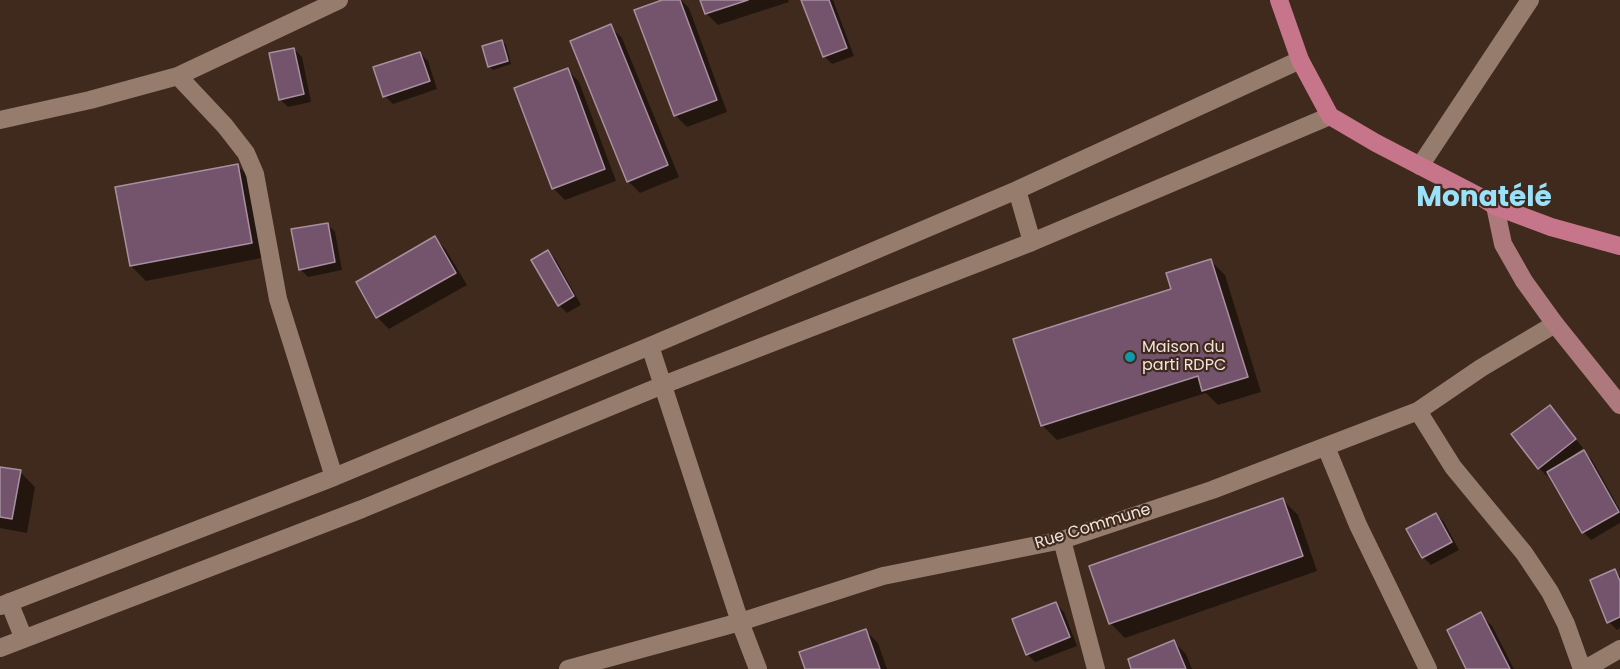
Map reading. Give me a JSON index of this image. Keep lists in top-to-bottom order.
{
  "streets": {
    "street": ["Rue Commune"]
  },
  "districts": ["Monatélé"],
  "places": ["Maison du parti RDPC"]
}
